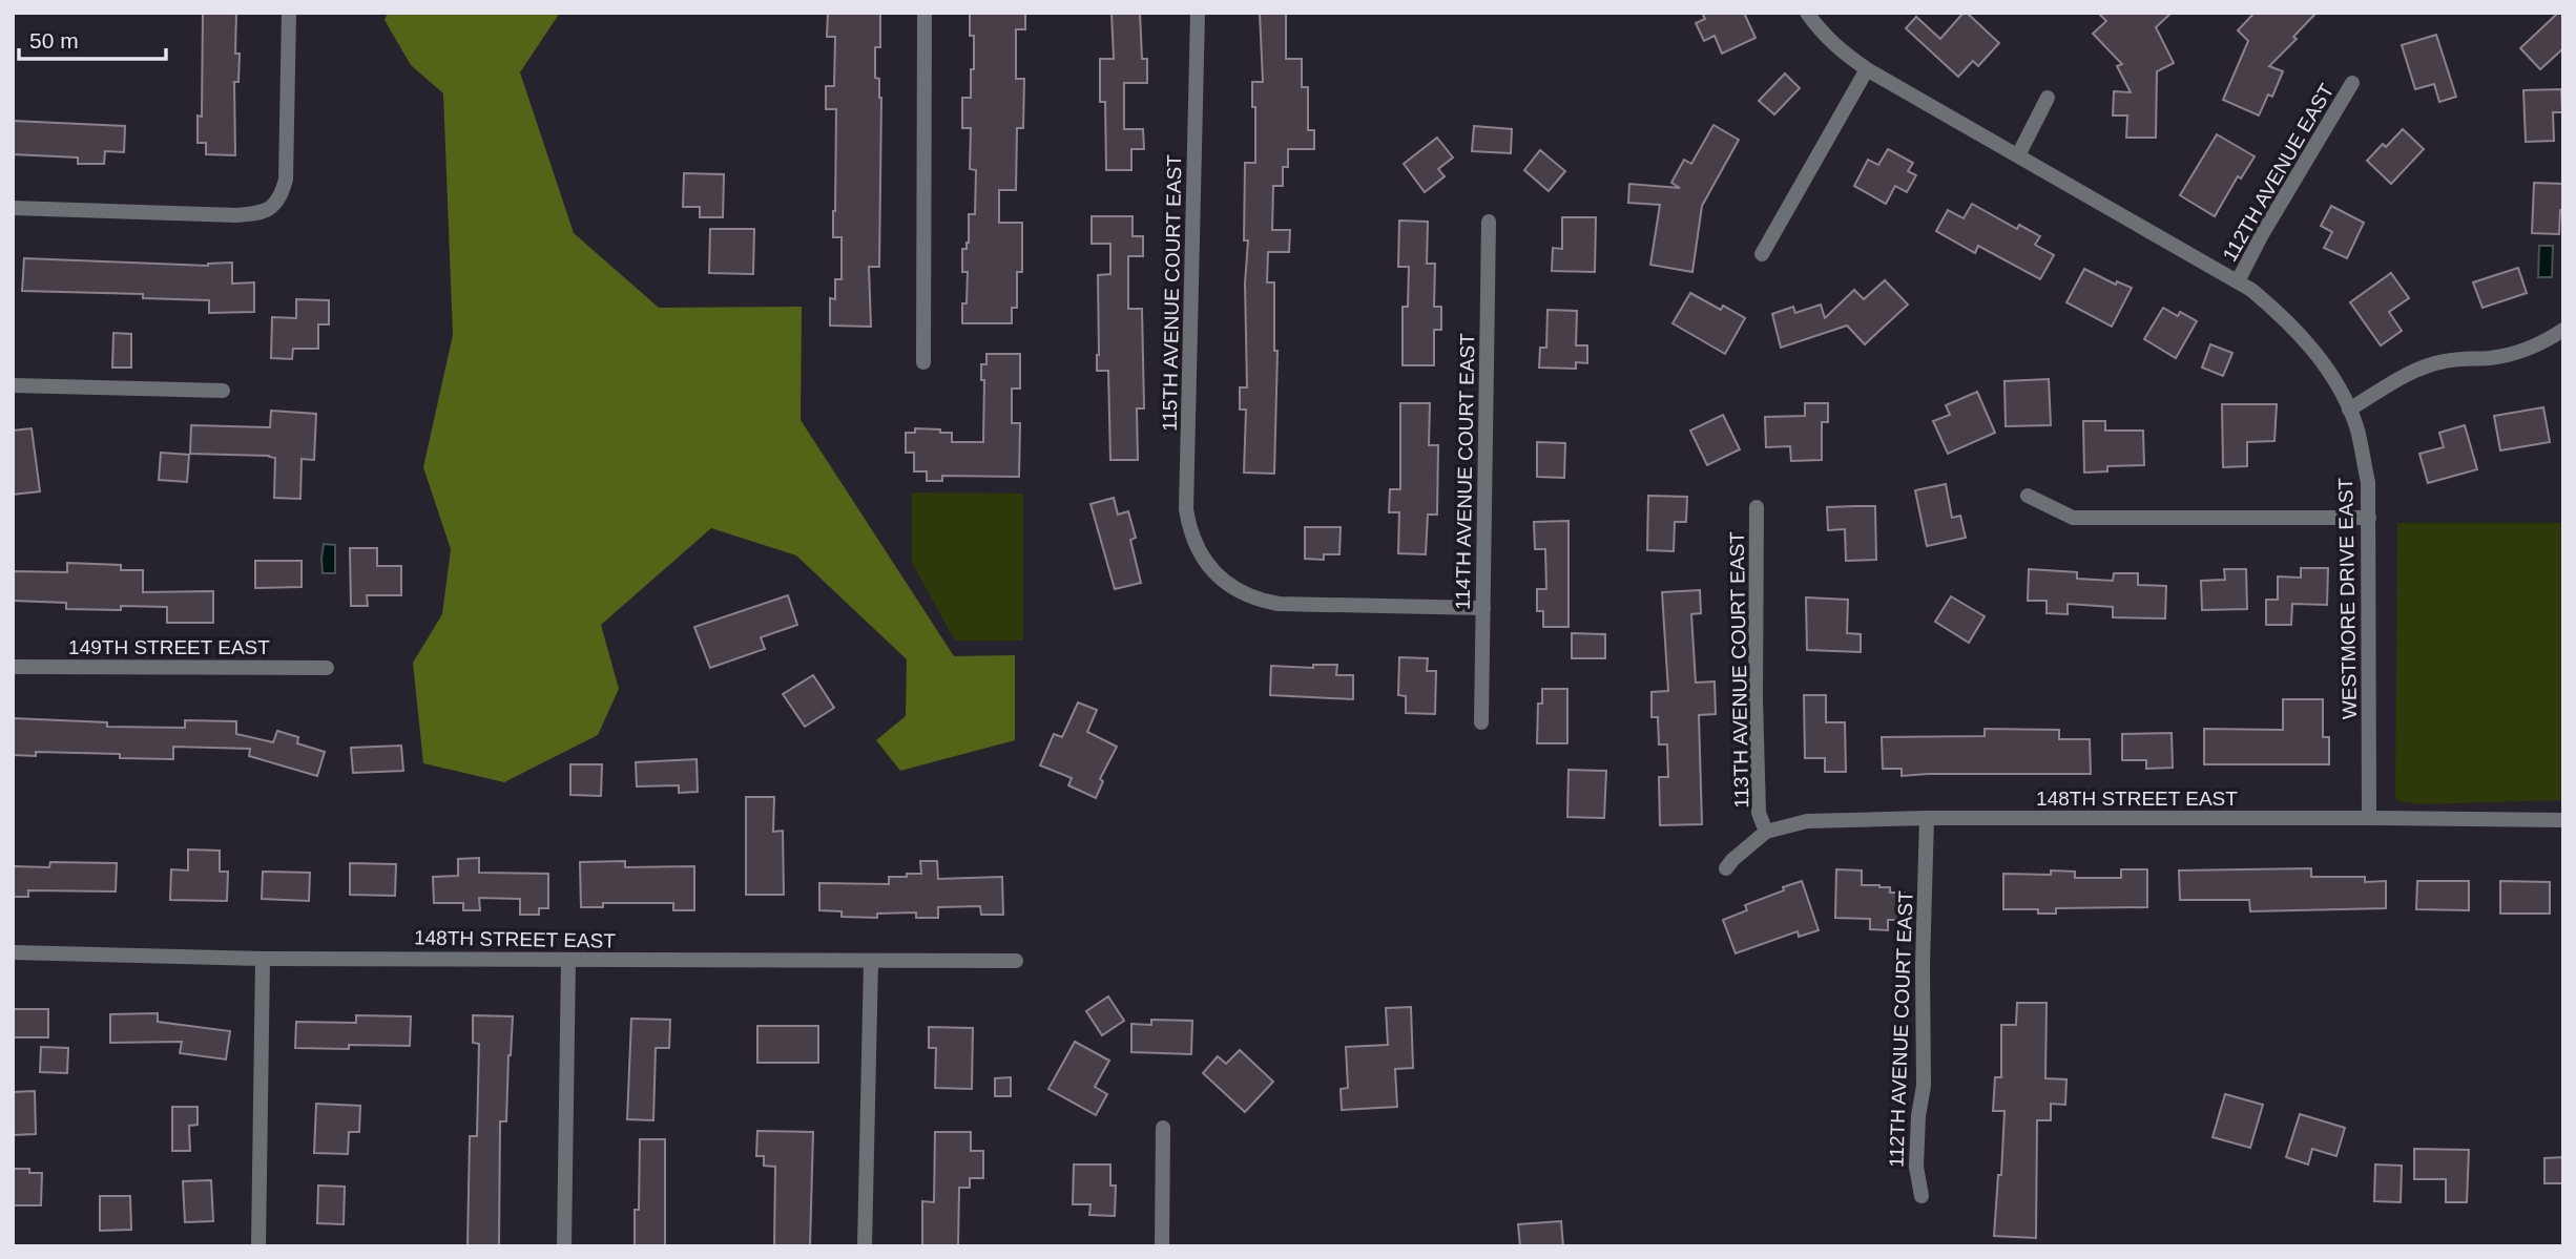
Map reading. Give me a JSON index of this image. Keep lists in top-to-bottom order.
{
  "streets": {
    "street": [
      "112TH AVENUE EAST",
      "115TH AVENUE COURT EAST",
      "114TH AVENUE COURT EAST",
      "WESTMORE DRIVE EAST",
      "149TH STREET EAST",
      "113TH AVENUE COURT EAST",
      "148TH STREET EAST",
      "112TH AVENUE COURT EAST"
    ]
  },
  "crossings": [
    ["112TH AVENUE EAST", "WESTMORE DRIVE EAST"],
    ["115TH AVENUE COURT EAST", "114TH AVENUE COURT EAST"],
    ["WESTMORE DRIVE EAST", "148TH STREET EAST"],
    ["113TH AVENUE COURT EAST", "148TH STREET EAST"],
    ["148TH STREET EAST", "112TH AVENUE COURT EAST"]
  ],
  "scale_bar": "50 m"
}
